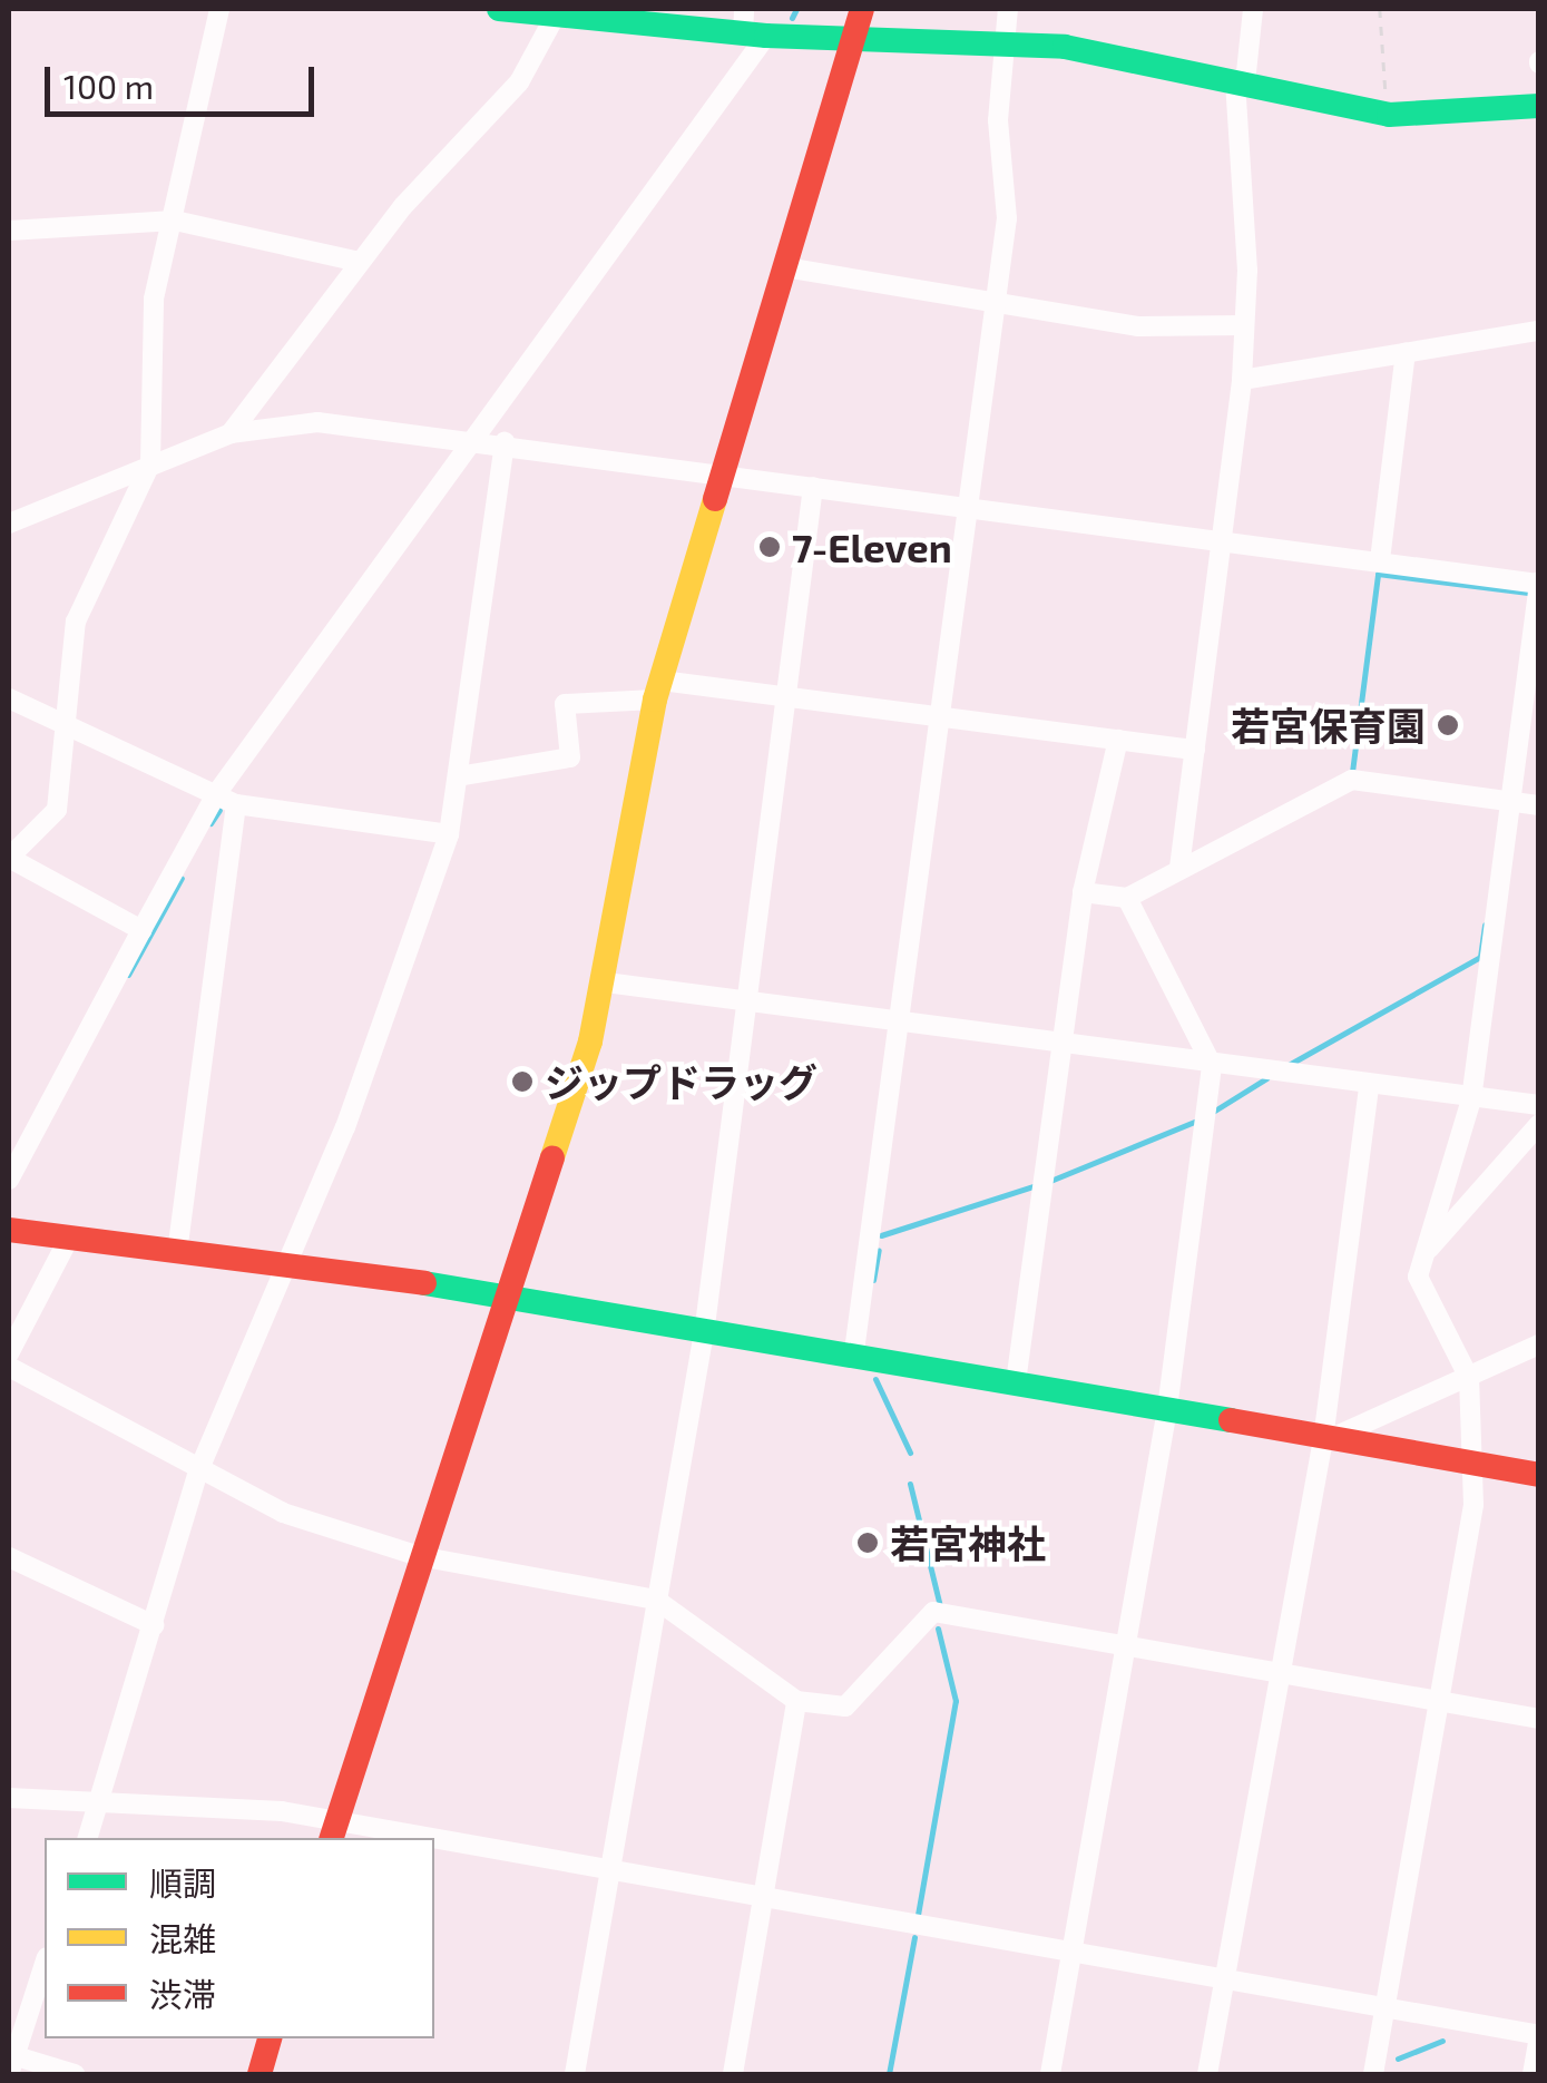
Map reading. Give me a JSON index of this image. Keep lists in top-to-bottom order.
{
  "places": [
    "7-Eleven",
    "若宮保育園",
    "ジップドラッグ",
    "若宮神社"
  ],
  "legend": ["順調", "混雑", "渋滞"],
  "scale_bar": "100 m"
}
